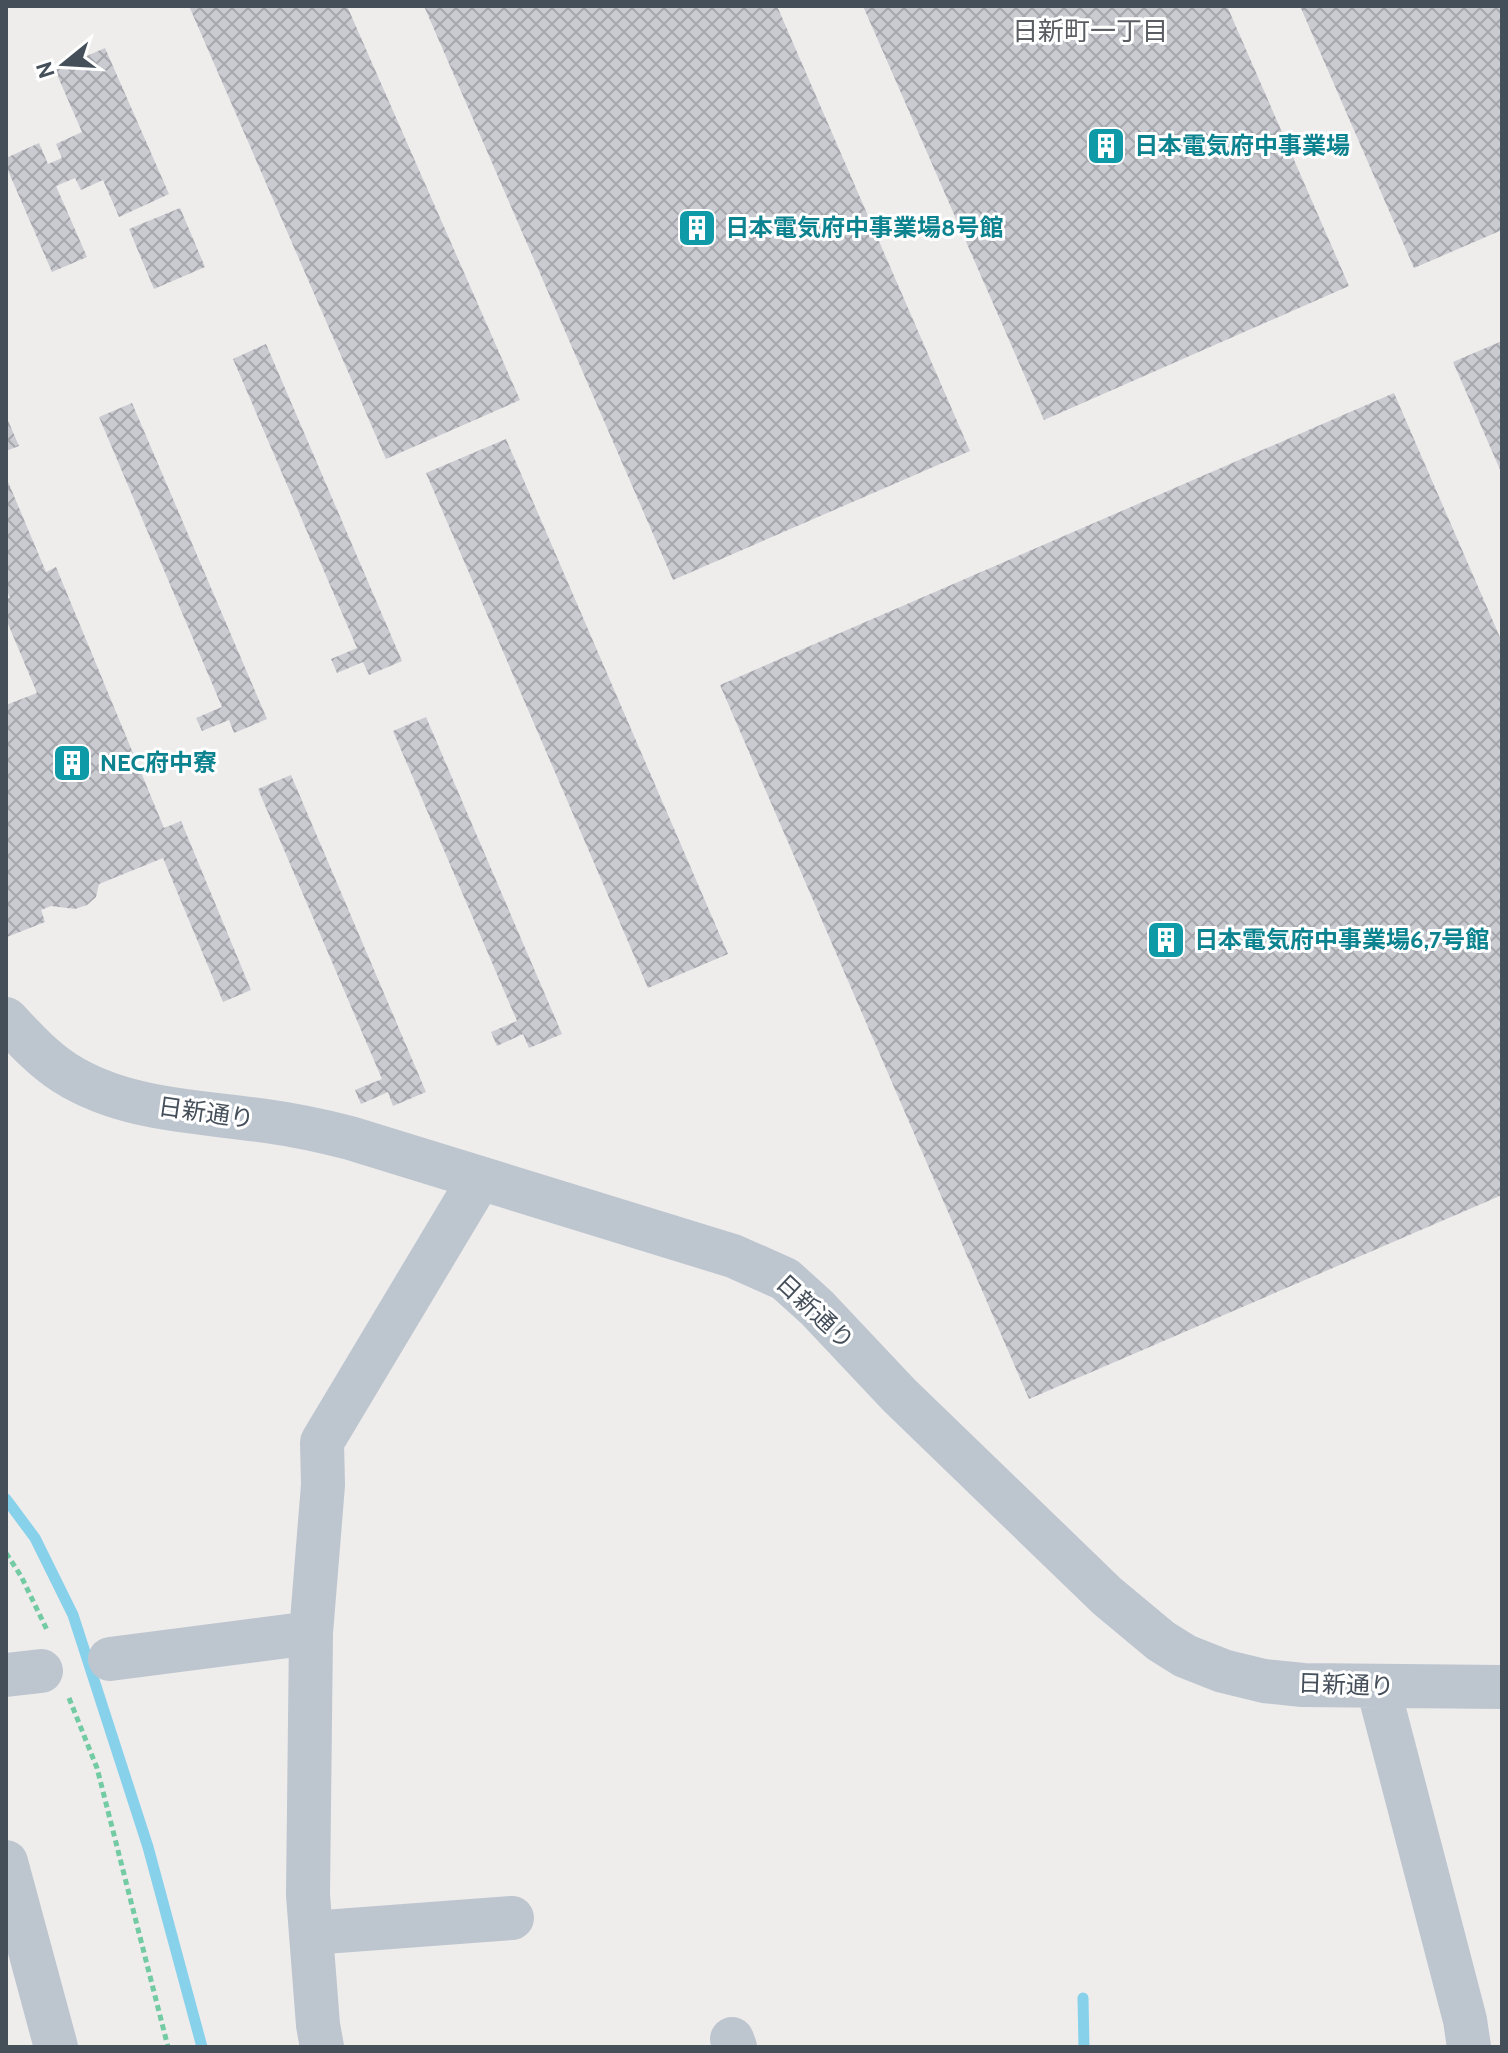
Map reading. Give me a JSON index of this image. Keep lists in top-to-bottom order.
{
  "streets": {
    "street": ["日新通り"]
  },
  "districts": ["日新町一丁目"],
  "places": {
    "building": [
      "日本電気府中事業場",
      "日本電気府中事業場8号館",
      "NEC府中寮",
      "日本電気府中事業場6,7号館"
    ]
  },
  "north": "left"
}
